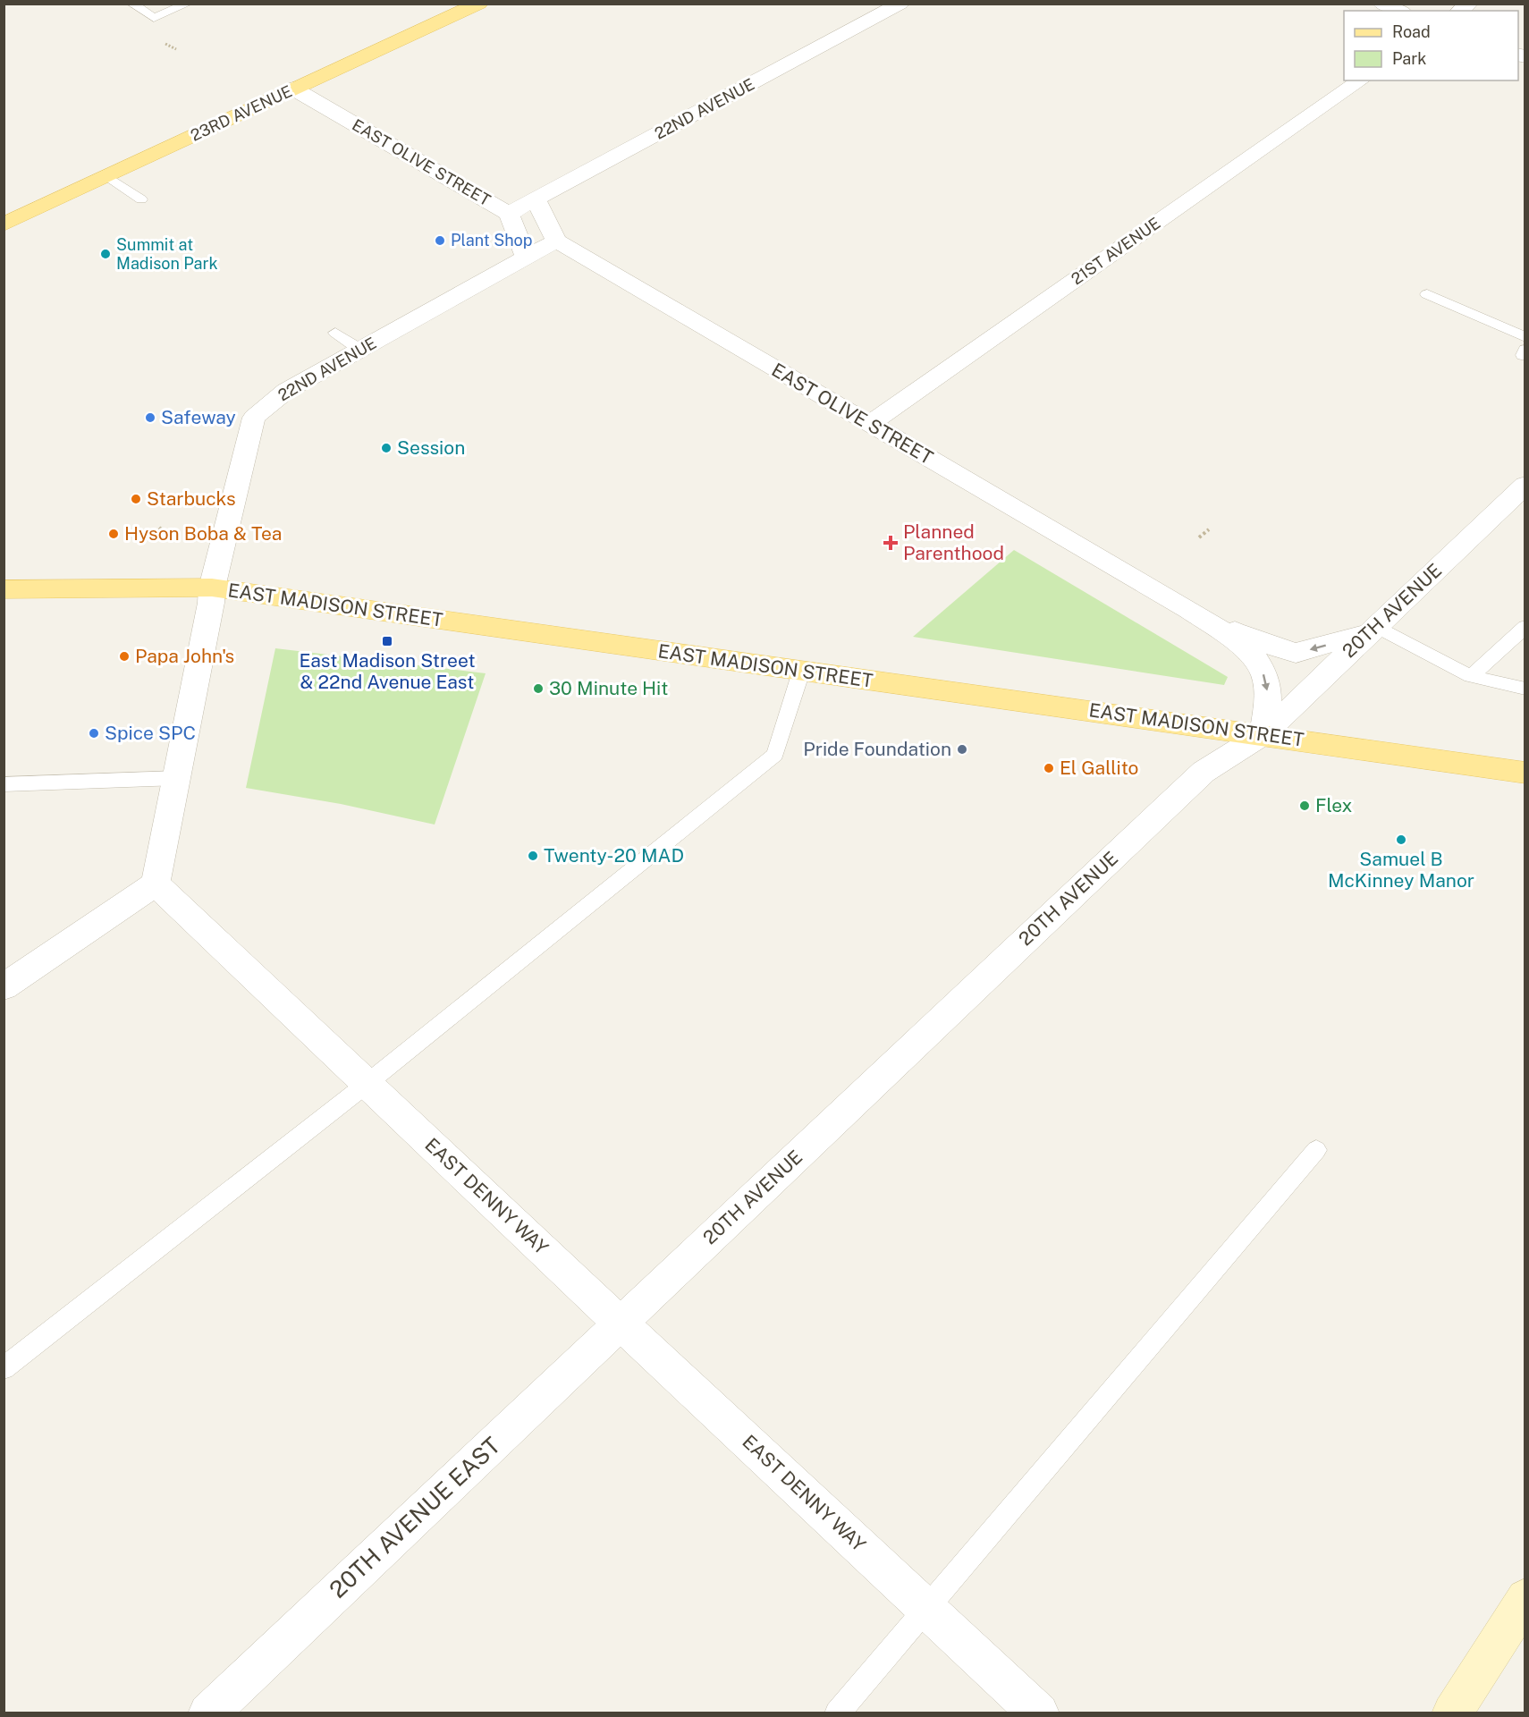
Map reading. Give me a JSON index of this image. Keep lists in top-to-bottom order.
{
  "streets": {
    "main road": ["23RD AVENUE", "EAST MADISON STREET"],
    "street": [
      "22ND AVENUE",
      "EAST OLIVE STREET",
      "21ST AVENUE",
      "20TH AVENUE",
      "EAST DENNY WAY",
      "20TH AVENUE EAST"
    ]
  },
  "crossings": [
    ["22ND AVENUE", "EAST OLIVE STREET"],
    ["22ND AVENUE", "EAST MADISON STREET"],
    ["23RD AVENUE", "EAST OLIVE STREET"],
    ["EAST OLIVE STREET", "21ST AVENUE"],
    ["EAST OLIVE STREET", "EAST MADISON STREET"],
    ["EAST OLIVE STREET", "20TH AVENUE"],
    ["EAST MADISON STREET", "20TH AVENUE"],
    ["20TH AVENUE", "EAST DENNY WAY"],
    ["20TH AVENUE", "20TH AVENUE EAST"],
    ["EAST DENNY WAY", "20TH AVENUE EAST"]
  ],
  "places": {
    "other": [
      "Plant Shop",
      "Summit at Madison Park",
      "Safeway",
      "Session",
      "Starbucks",
      "Hyson Boba & Tea",
      "Papa John's",
      "30 Minute Hit",
      "Spice SPC",
      "Pride Foundation",
      "El Gallito",
      "Flex",
      "Samuel B McKinney Manor",
      "Twenty-20 MAD"
    ],
    "health": ["Planned Parenthood"],
    "transit": ["East Madison Street & 22nd Avenue East"]
  },
  "legend": ["Road", "Park"]
}
